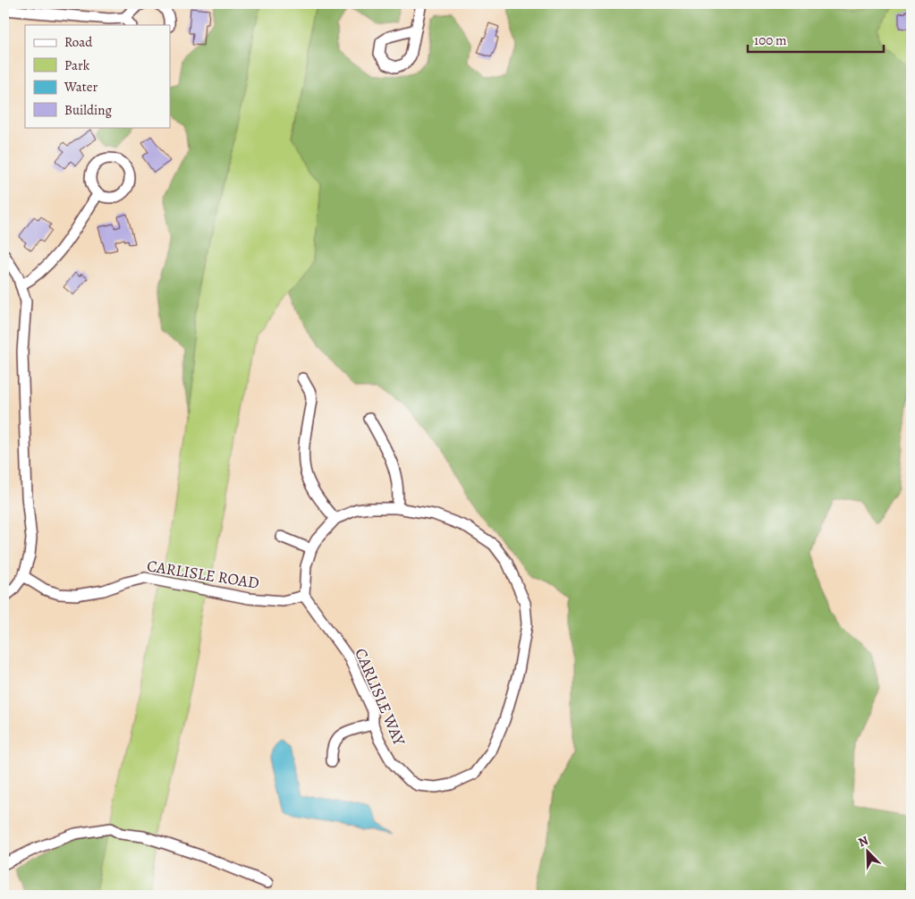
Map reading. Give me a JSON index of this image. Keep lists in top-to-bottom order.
{
  "streets": {
    "street": ["CARLISLE ROAD", "CARLISLE WAY"]
  },
  "crossings": [
    ["CARLISLE ROAD", "CARLISLE WAY"]
  ],
  "legend": [
    "Road",
    "Park",
    "Water",
    "Building"
  ],
  "scale_bar": "100 m",
  "north": "top left"
}
